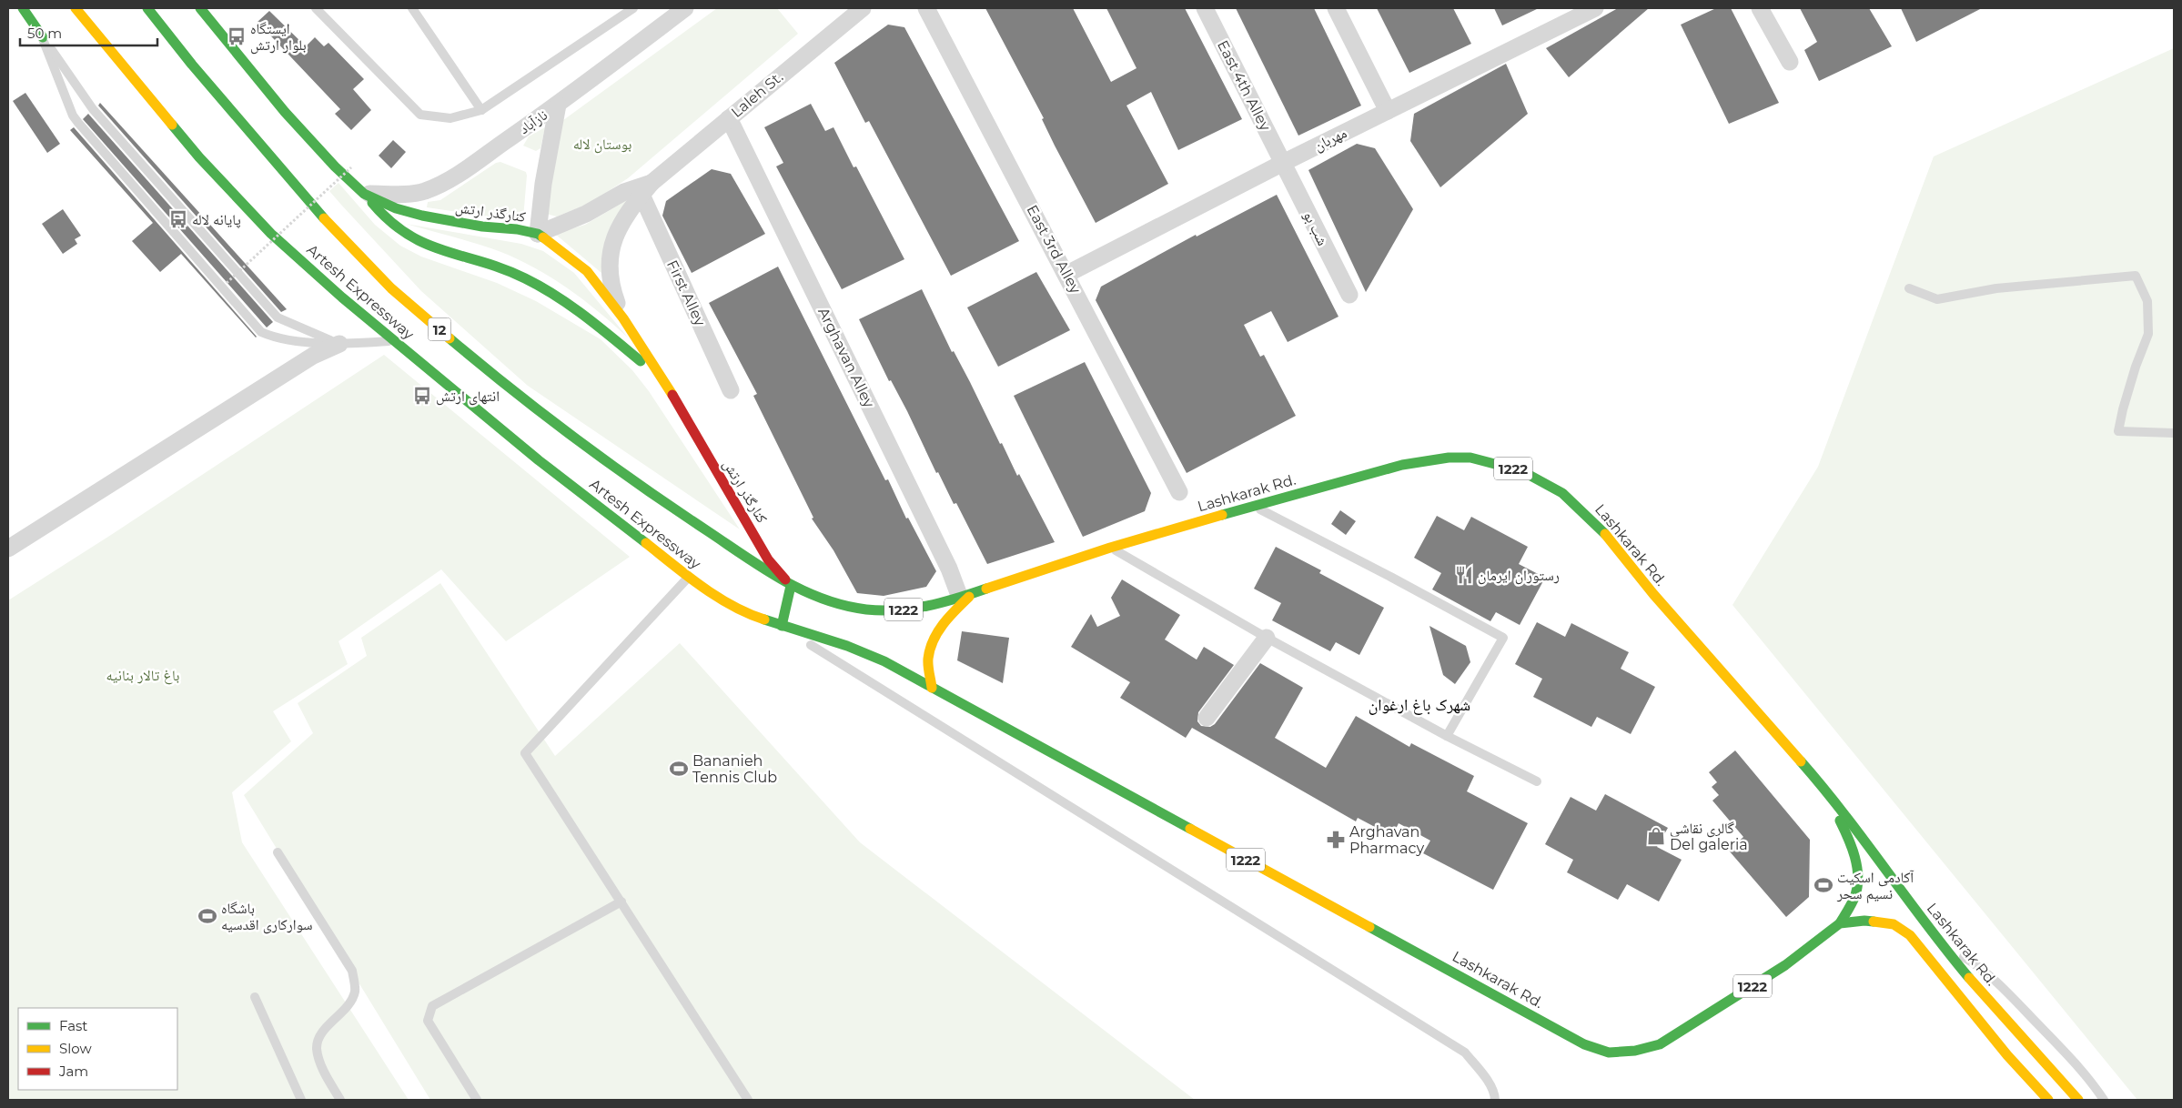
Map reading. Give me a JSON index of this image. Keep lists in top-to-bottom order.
{
  "streets": {
    "main road": [
      "کنارگذر ارتش",
      "Artesh Expressway",
      "12",
      "1222",
      "Lashkarak Rd."
    ],
    "street": [
      "East 4th Alley",
      "Laleh St.",
      "نازآباد",
      "مهربان",
      "شب بو",
      "East 3rd Alley",
      "First Alley",
      "Arghavan Alley"
    ]
  },
  "crossings": [
    ["East 4th Alley", "مهربان"],
    ["East 4th Alley", "شب بو"],
    ["Laleh St.", "کنارگذر ارتش"],
    ["Laleh St.", "First Alley"],
    ["Laleh St.", "Arghavan Alley"],
    ["نازآباد", "کنارگذر ارتش"],
    ["مهربان", "شب بو"],
    ["مهربان", "East 3rd Alley"],
    ["کنارگذر ارتش", "Artesh Expressway"],
    ["کنارگذر ارتش", "1222"],
    ["Artesh Expressway", "1222"],
    ["Artesh Expressway", "Lashkarak Rd."],
    ["Arghavan Alley", "1222"],
    ["Arghavan Alley", "Lashkarak Rd."],
    ["1222", "Lashkarak Rd."]
  ],
  "districts": ["شهرک باغ ارغوان"],
  "parks": ["بوستان لاله", "باغ تالار بنانیه"],
  "places": {
    "bus stop": ["ایستگاه بلوار ارتش", "پایانه لاله", "انتهای ارتش"],
    "restaurant": ["رستوران ايرمان"],
    "sports": ["Bananieh Tennis Club", "آکادمی اسکیت نسیم سحر", "باشگاه سوارکاری اقدسیه"],
    "shop": ["گالرى نقاشى Del galeria"],
    "pharmacy": ["Arghavan Pharmacy"]
  },
  "legend": ["Fast", "Slow", "Jam"],
  "scale_bar": "50 m"
}
